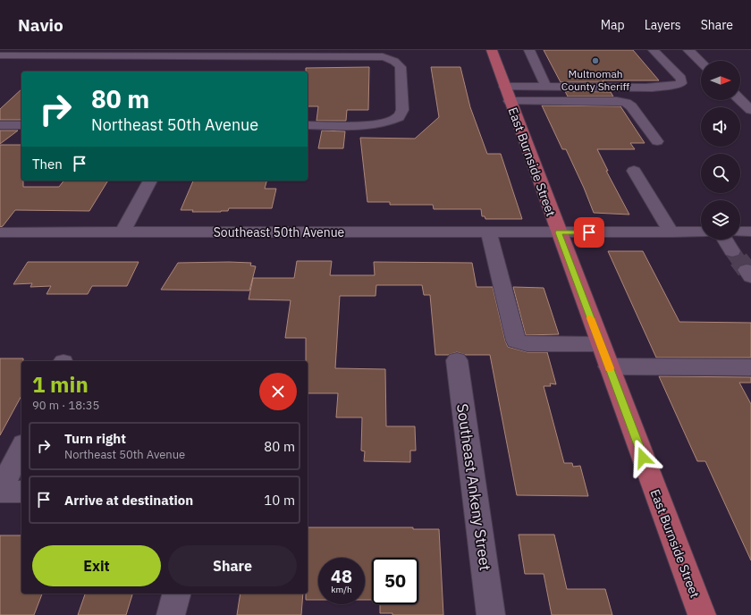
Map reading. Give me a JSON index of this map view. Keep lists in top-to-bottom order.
{
  "streets": {
    "main road": ["East Burnside Street"],
    "street": ["Southeast 50th Avenue", "Southeast Ankeny Street"]
  },
  "crossings": [
    ["East Burnside Street", "Southeast 50th Avenue"]
  ],
  "places": ["Multnomah County Sheriff"],
  "north": "right",
  "page": {
    "header": "Navio",
    "nav": ["Map", "Layers", "Share"],
    "turn": ["80 m", "Northeast 50th Avenue"],
    "then": "Then",
    "heading": ["1 min", "90 m · 18:35"],
    "list": [
      {
        "name": "Turn right",
        "note": "Northeast 50th Avenue",
        "value": "80 m"
      },
      {
        "name": "Arrive at destination",
        "value": "10 m"
      }
    ],
    "buttons": ["Exit", "Share"],
    "speed": "48 km/h",
    "limit": "50"
  }
}
